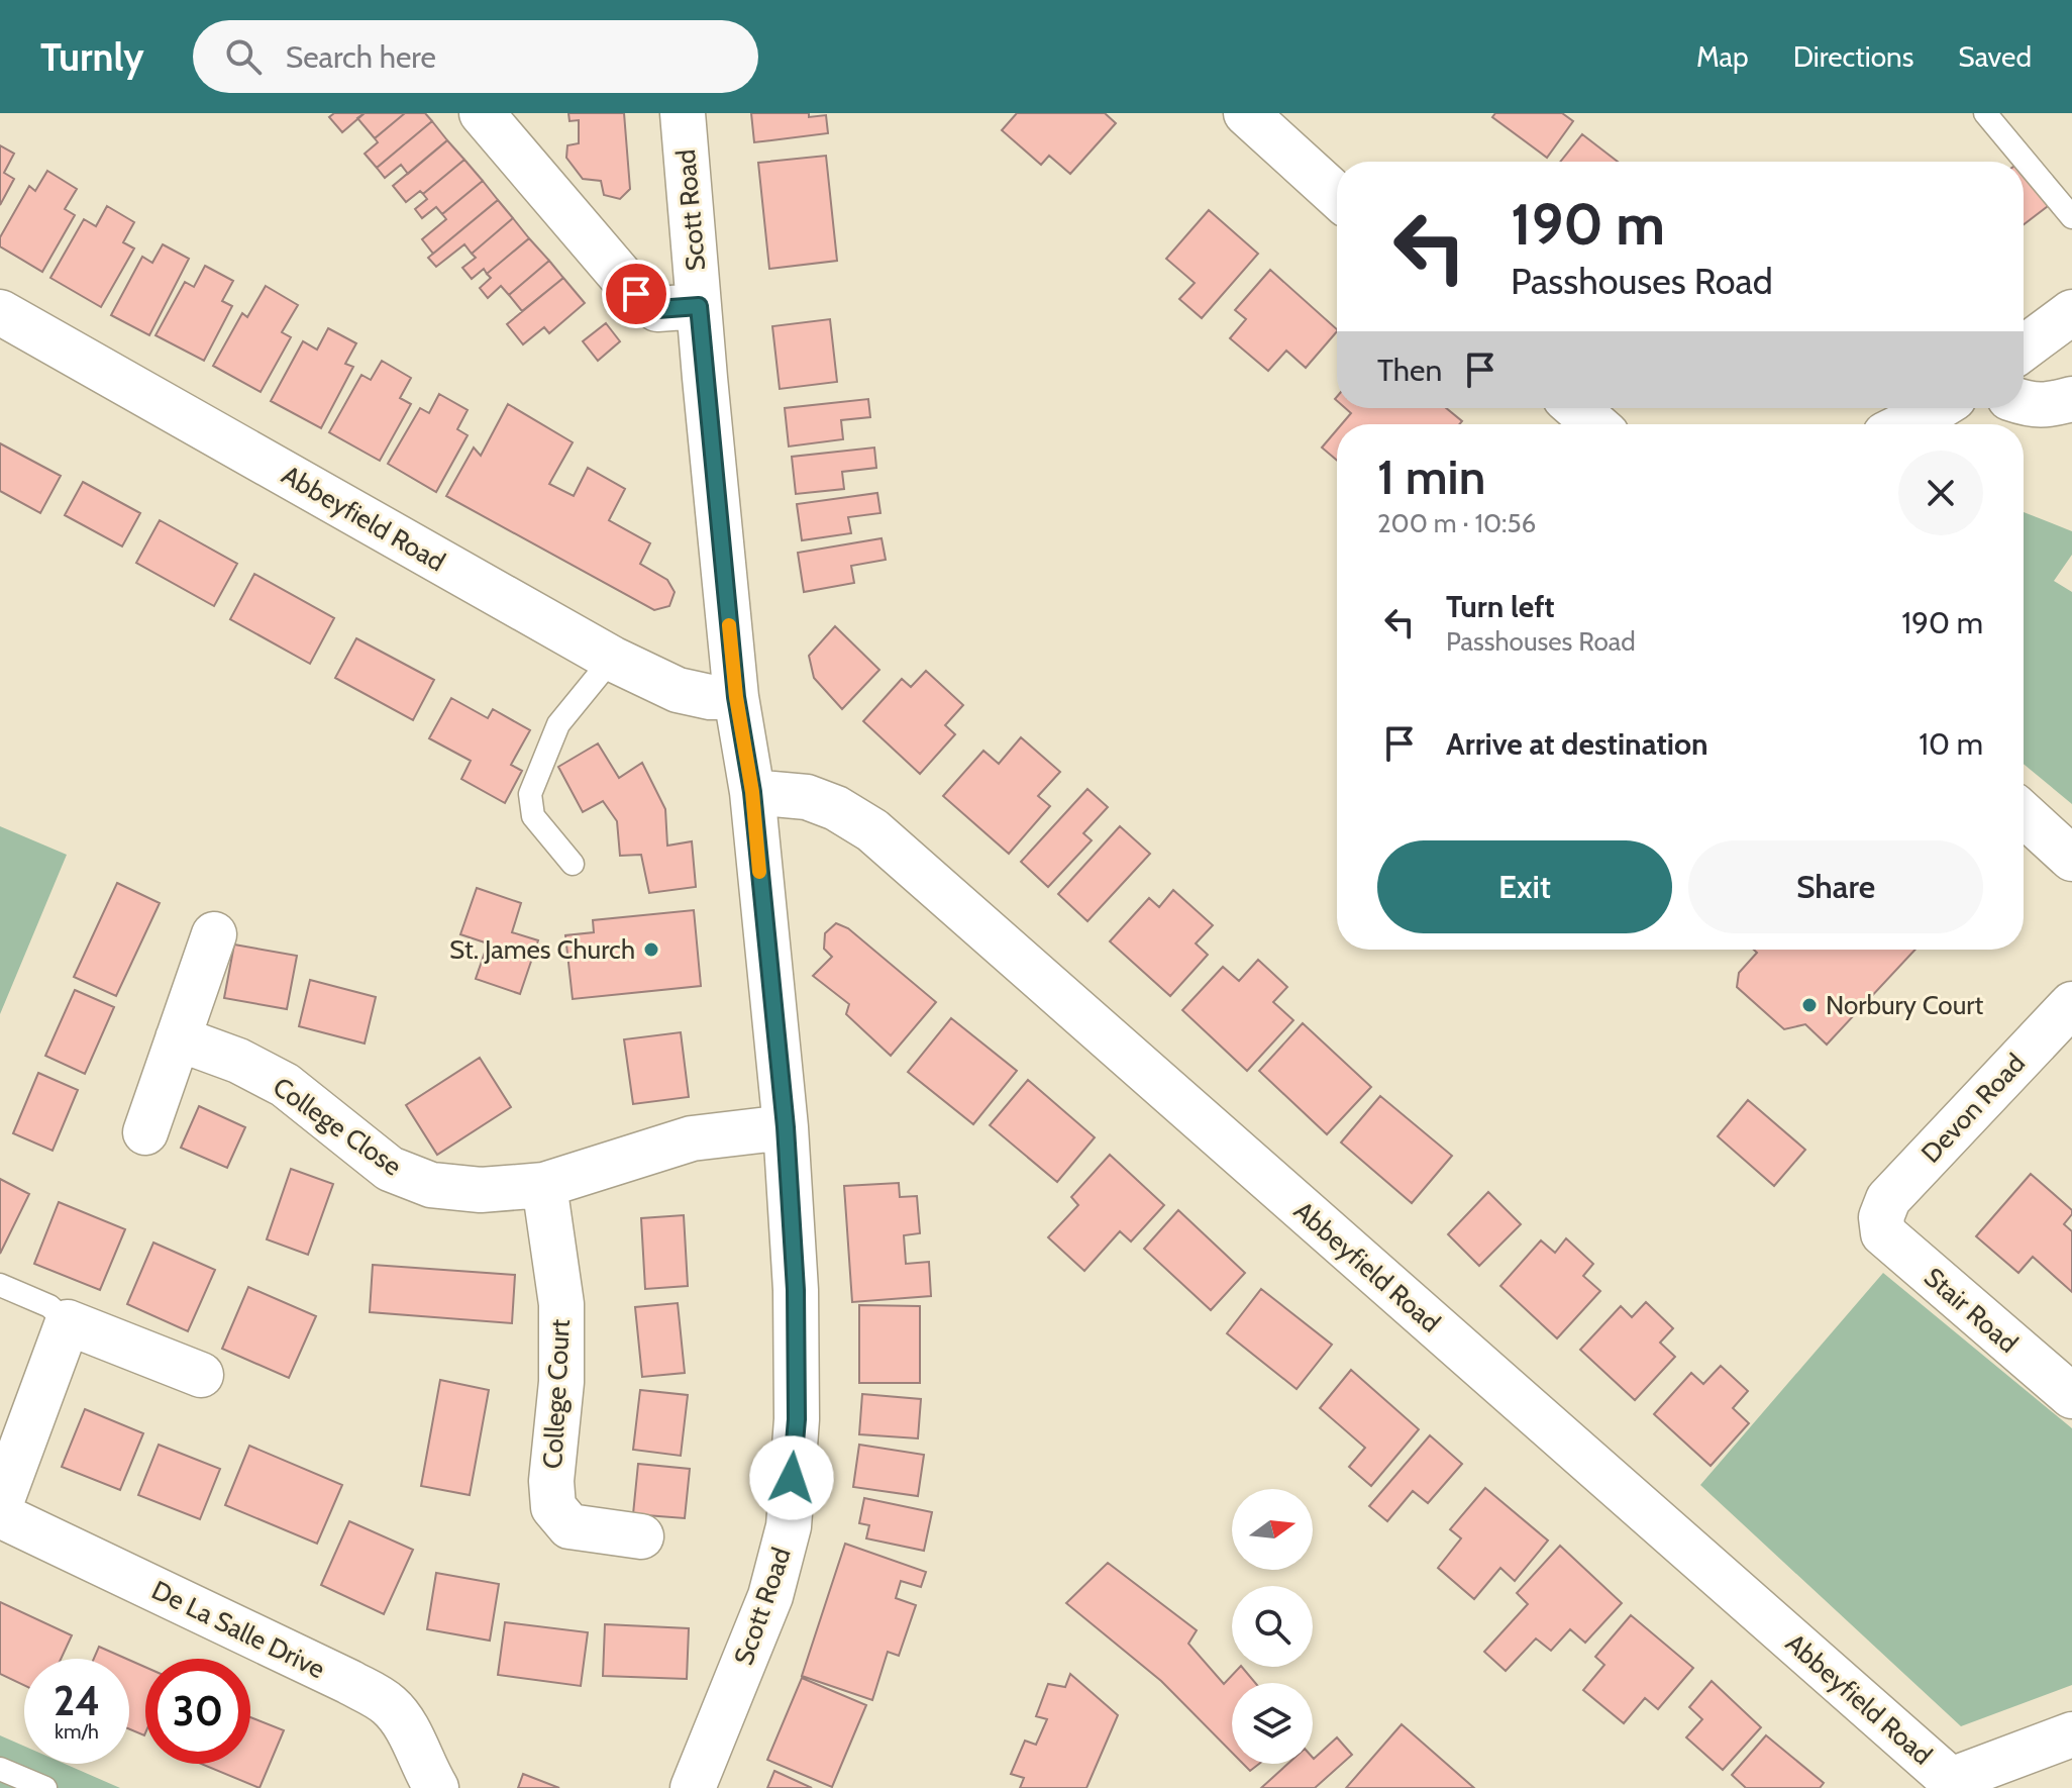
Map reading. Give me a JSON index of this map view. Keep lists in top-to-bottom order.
{
  "streets": {
    "street": [
      "Scott Road",
      "Abbeyfield Road",
      "Devon Road",
      "College Close",
      "Stair Road",
      "College Court",
      "De La Salle Drive"
    ]
  },
  "crossings": [
    ["Scott Road", "Abbeyfield Road"],
    ["Scott Road", "College Close"],
    ["Devon Road", "Stair Road"],
    ["College Close", "College Court"]
  ],
  "places": ["St. James Church", "Norbury Court"],
  "north": "right",
  "page": {
    "header": "Turnly",
    "search": "Search here",
    "nav": ["Map", "Directions", "Saved"],
    "turn": ["190 m", "Passhouses Road"],
    "then": "Then",
    "heading": ["1 min", "200 m · 10:56"],
    "list": [
      {
        "name": "Turn left",
        "note": "Passhouses Road",
        "value": "190 m"
      },
      {
        "name": "Arrive at destination",
        "value": "10 m"
      }
    ],
    "buttons": ["Exit", "Share"],
    "speed": "24 km/h",
    "limit": "30"
  }
}
